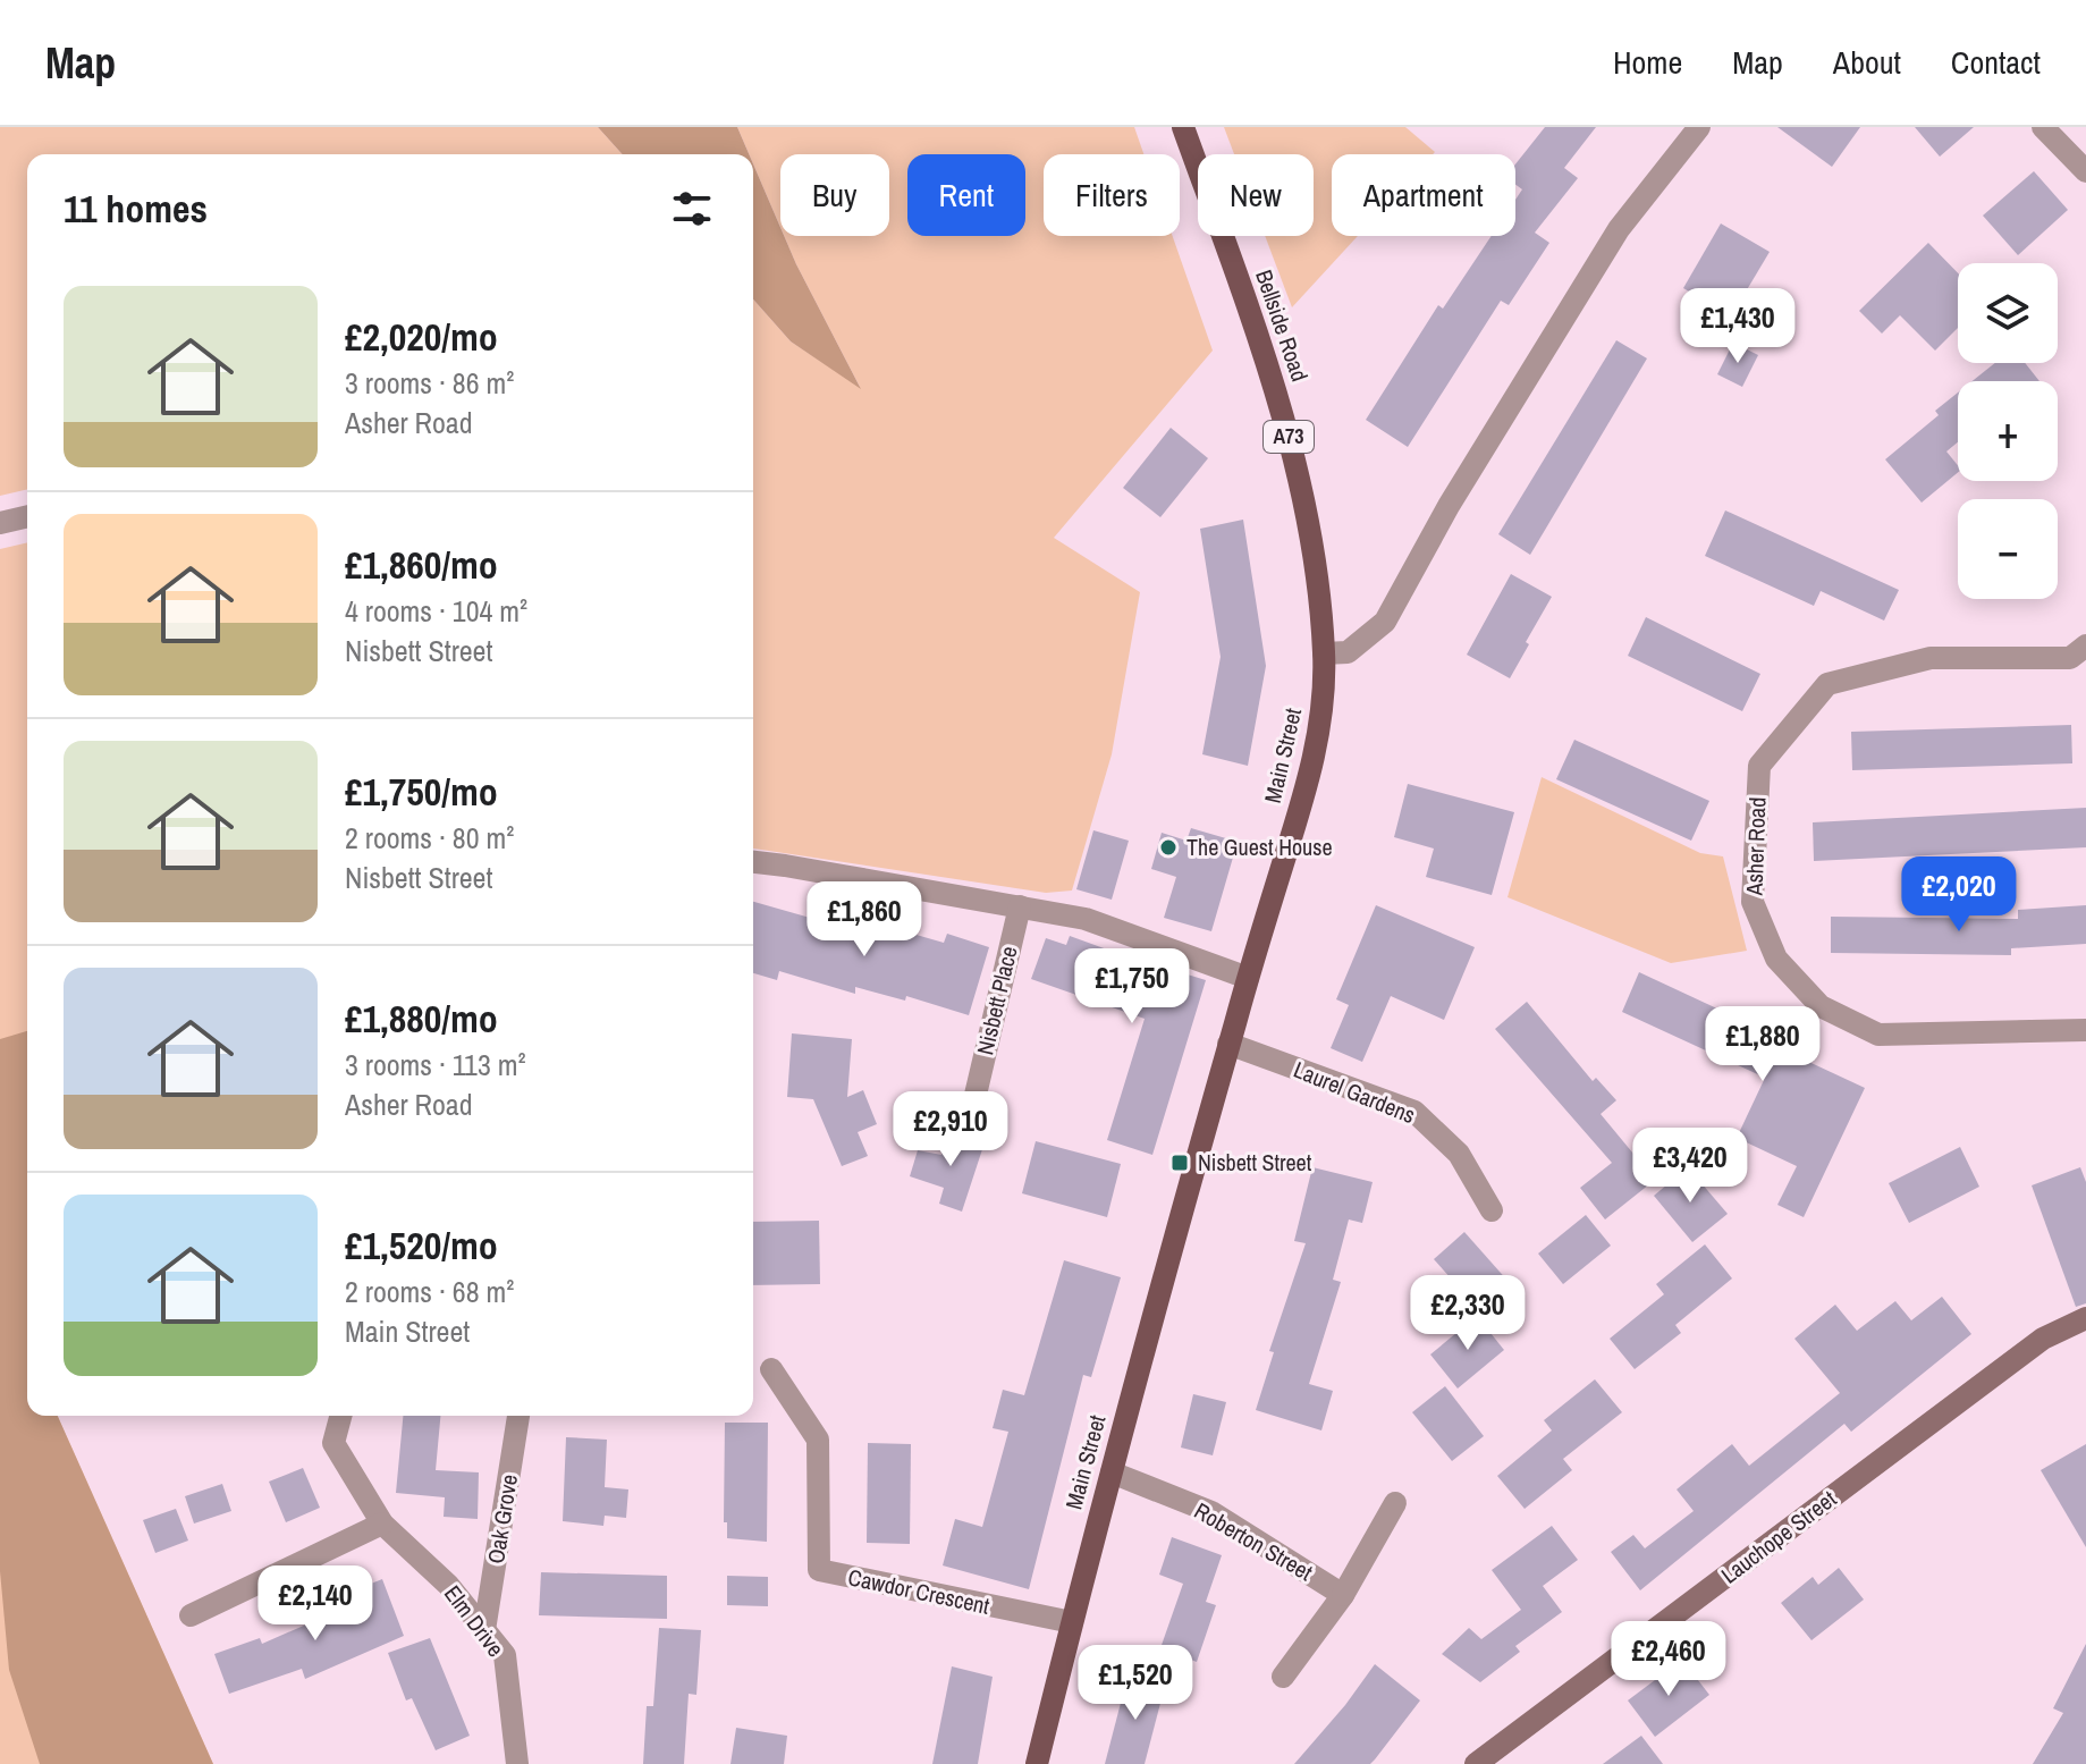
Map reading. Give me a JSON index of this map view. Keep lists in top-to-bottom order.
{
  "streets": {
    "main road": ["Bellside Road", "A73", "Main Street"],
    "street": [
      "Asher Road",
      "Nisbett Place",
      "Laurel Gardens",
      "Oak Grove",
      "Lauchope Street",
      "Roberton Street",
      "Cawdor Crescent",
      "Elm Drive"
    ]
  },
  "crossings": [
    ["Bellside Road", "Main Street"],
    ["Main Street", "Laurel Gardens"],
    ["Main Street", "Roberton Street"],
    ["Main Street", "Cawdor Crescent"],
    ["Oak Grove", "Elm Drive"]
  ],
  "places": {
    "other": ["The Guest House"],
    "transit": ["Nisbett Street"]
  },
  "page": {
    "header": "Map",
    "nav": [
      "Home",
      "Map",
      "About",
      "Contact"
    ],
    "chip": [
      "Buy",
      "Rent",
      "Filters",
      "New",
      "Apartment"
    ],
    "heading": "11 homes",
    "map_buttons": ["+", "−"],
    "list": [
      {
        "name": "£2,020/mo",
        "note": "3 rooms · 86 m² · Asher Road"
      },
      {
        "name": "£1,860/mo",
        "note": "4 rooms · 104 m² · Nisbett Street"
      },
      {
        "name": "£1,750/mo",
        "note": "2 rooms · 80 m² · Nisbett Street"
      },
      {
        "name": "£1,880/mo",
        "note": "3 rooms · 113 m² · Asher Road"
      },
      {
        "name": "£1,520/mo",
        "note": "2 rooms · 68 m² · Main Street"
      }
    ],
    "price": [
      "£1,430",
      "£2,020",
      "£1,860",
      "£1,750",
      "£1,880",
      "£2,910",
      "£3,420",
      "£2,330",
      "£2,140",
      "£2,460",
      "£1,520"
    ]
  }
}
